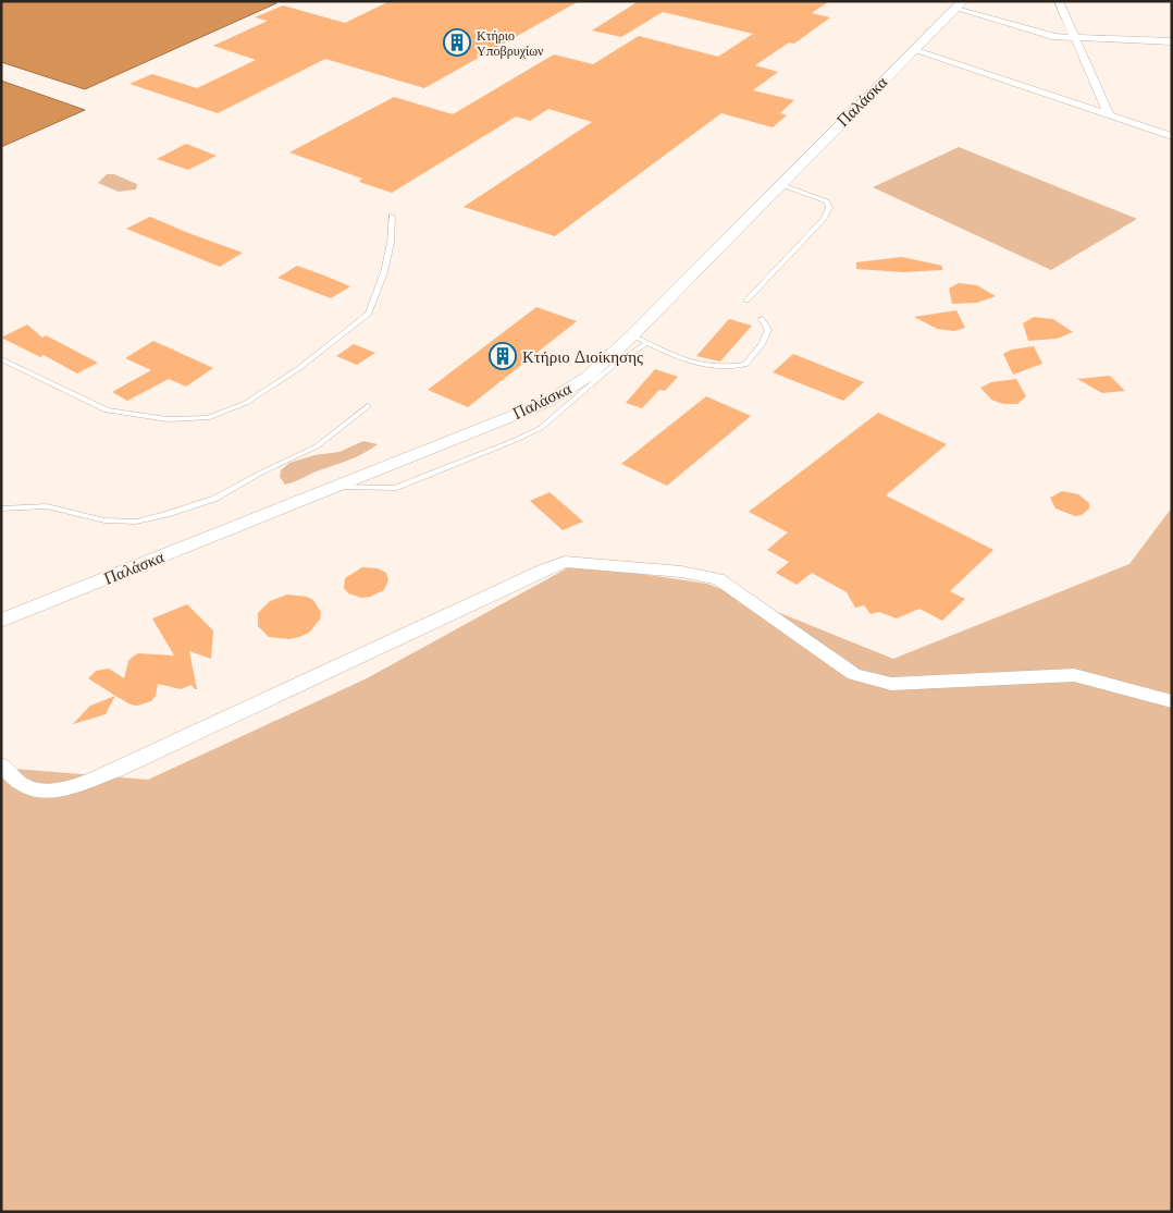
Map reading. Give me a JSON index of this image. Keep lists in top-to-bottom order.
{
  "streets": {
    "street": ["Παλάσκα"]
  },
  "places": {
    "building": ["Κτήριο Υποβρυχίων", "Κτήριο Διοίκησης"]
  }
}
